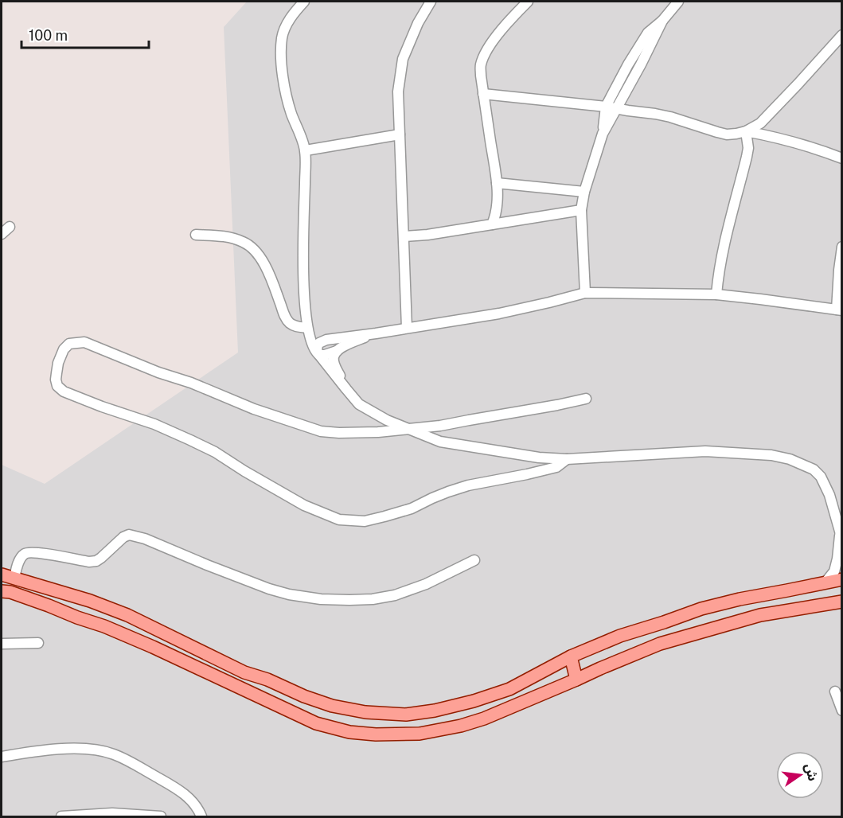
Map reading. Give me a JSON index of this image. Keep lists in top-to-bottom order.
{
  "scale_bar": "100 m",
  "north": "right"
}
